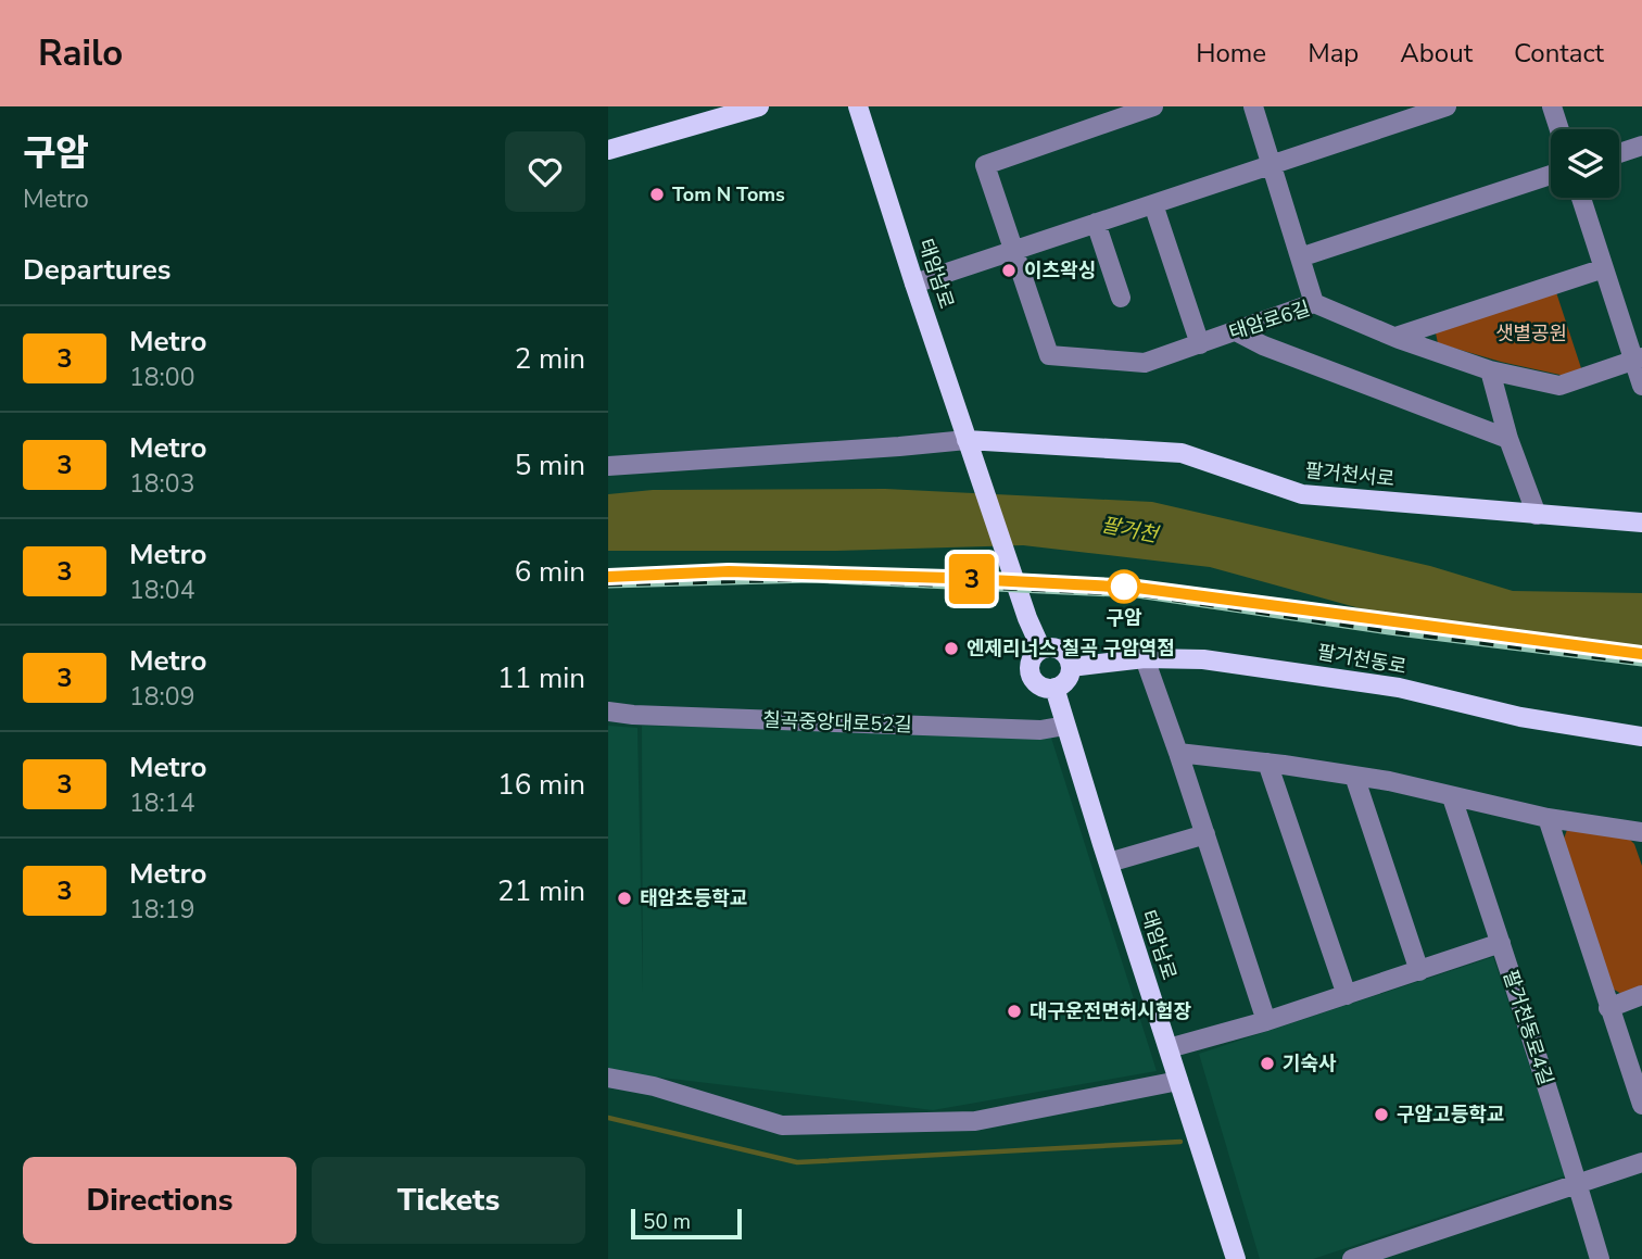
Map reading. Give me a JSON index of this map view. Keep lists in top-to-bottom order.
{
  "streets": {
    "main road": ["태암남로", "팔거천서로", "팔거천동로"],
    "street": ["태암로6길", "칠곡중앙대로52길", "팔거천동로4길"]
  },
  "crossings": [
    ["태암남로", "팔거천서로"],
    ["태암남로", "팔거천동로"],
    ["태암남로", "칠곡중앙대로52길"]
  ],
  "water": ["팔거천"],
  "parks": ["샛별공원"],
  "places": [
    "Tom N Toms",
    "이츠왁싱",
    "구암",
    "엔제리너스 칠곡 구암역점",
    "태암초등학교",
    "대구운전면허시험장",
    "기숙사",
    "구암고등학교"
  ],
  "lines": ["metro line 3"],
  "scale_bar": "50 m",
  "page": {
    "header": "Railo",
    "nav": [
      "Home",
      "Map",
      "About",
      "Contact"
    ],
    "heading": [
      ["구암", "Metro"],
      "Departures"
    ],
    "on_map": "3",
    "list": [
      {
        "mark": "3",
        "name": "Metro",
        "note": "18:00",
        "value": "2 min"
      },
      {
        "mark": "3",
        "name": "Metro",
        "note": "18:03",
        "value": "5 min"
      },
      {
        "mark": "3",
        "name": "Metro",
        "note": "18:04",
        "value": "6 min"
      },
      {
        "mark": "3",
        "name": "Metro",
        "note": "18:09",
        "value": "11 min"
      },
      {
        "mark": "3",
        "name": "Metro",
        "note": "18:14",
        "value": "16 min"
      },
      {
        "mark": "3",
        "name": "Metro",
        "note": "18:19",
        "value": "21 min"
      }
    ],
    "buttons": ["Directions", "Tickets"],
    "scale": "50 m"
  }
}
